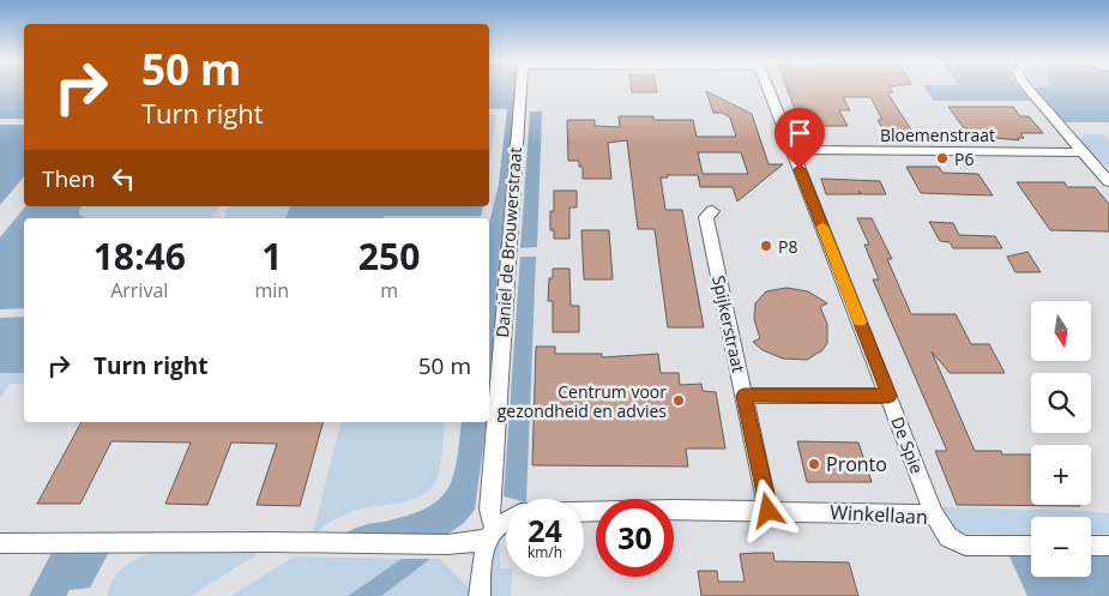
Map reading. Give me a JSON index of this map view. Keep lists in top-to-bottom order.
{
  "streets": {
    "street": [
      "Bloemenstraat",
      "Daniel de Brouwerstraat",
      "Spijkerstraat",
      "De Spie",
      "Winkellaan"
    ]
  },
  "crossings": [
    ["Bloemenstraat", "De Spie"],
    ["Daniel de Brouwerstraat", "Winkellaan"],
    ["Spijkerstraat", "Winkellaan"],
    ["De Spie", "Winkellaan"]
  ],
  "places": [
    "P6",
    "P8",
    "Centrum voor gezondheid en advies",
    "Pronto"
  ],
  "north": "bottom",
  "page": {
    "turn": ["50 m", "Turn right"],
    "then": "Then",
    "eta": [
      "18:46",
      "Arrival",
      "1",
      "min",
      "250",
      "m"
    ],
    "map_buttons": ["+", "−"],
    "list": [
      {
        "name": "Turn right",
        "value": "50 m"
      }
    ],
    "speed": "24 km/h",
    "limit": "30"
  }
}
